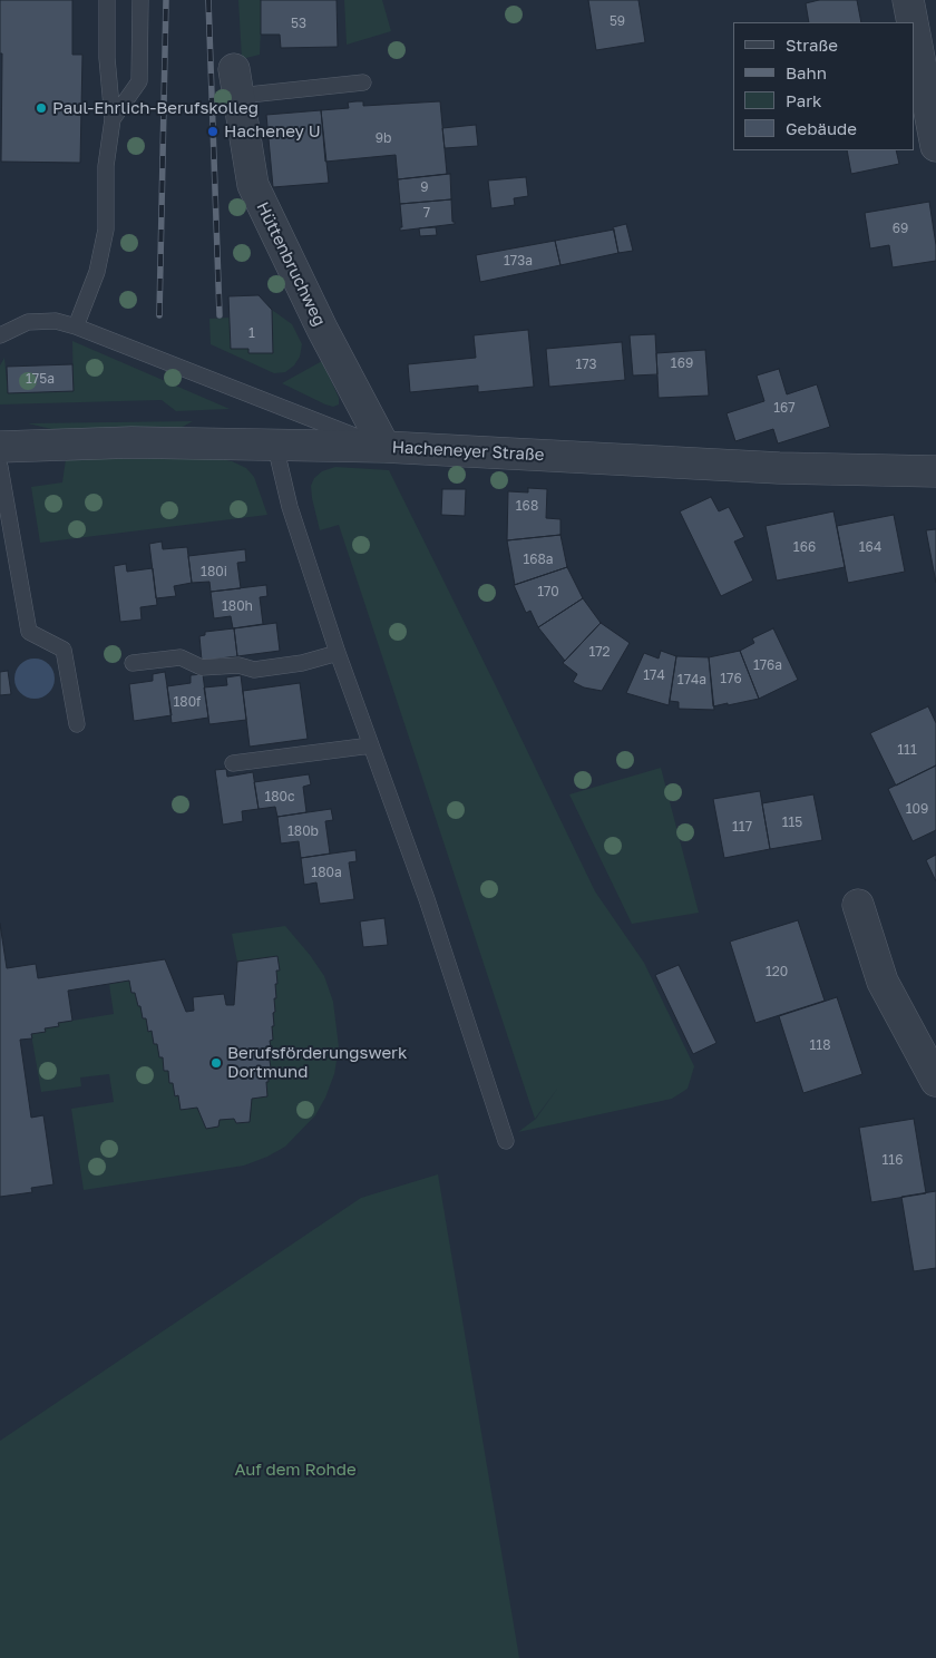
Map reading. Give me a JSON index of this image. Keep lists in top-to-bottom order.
{
  "streets": {
    "street": ["Hüttenbruchweg", "Hacheneyer Straße"]
  },
  "crossings": [
    ["Hüttenbruchweg", "Hacheneyer Straße"]
  ],
  "parks": ["Auf dem Rohde"],
  "places": ["Paul-Ehrlich-Berufskolleg", "Hacheney U", "Berufsförderungswerk Dortmund"],
  "house_numbers": [
    "59",
    "53",
    "9b",
    "9",
    "7",
    "69",
    "173a",
    "1",
    "169",
    "173",
    "175a",
    "167",
    "168",
    "166",
    "164",
    "168a",
    "180i",
    "170",
    "180h",
    "172",
    "176a",
    "174",
    "176",
    "174a",
    "180f",
    "111",
    "180c",
    "109",
    "115",
    "117",
    "180b",
    "180a",
    "120",
    "118",
    "116"
  ],
  "legend": [
    "Straße",
    "Bahn",
    "Park",
    "Gebäude"
  ]
}
